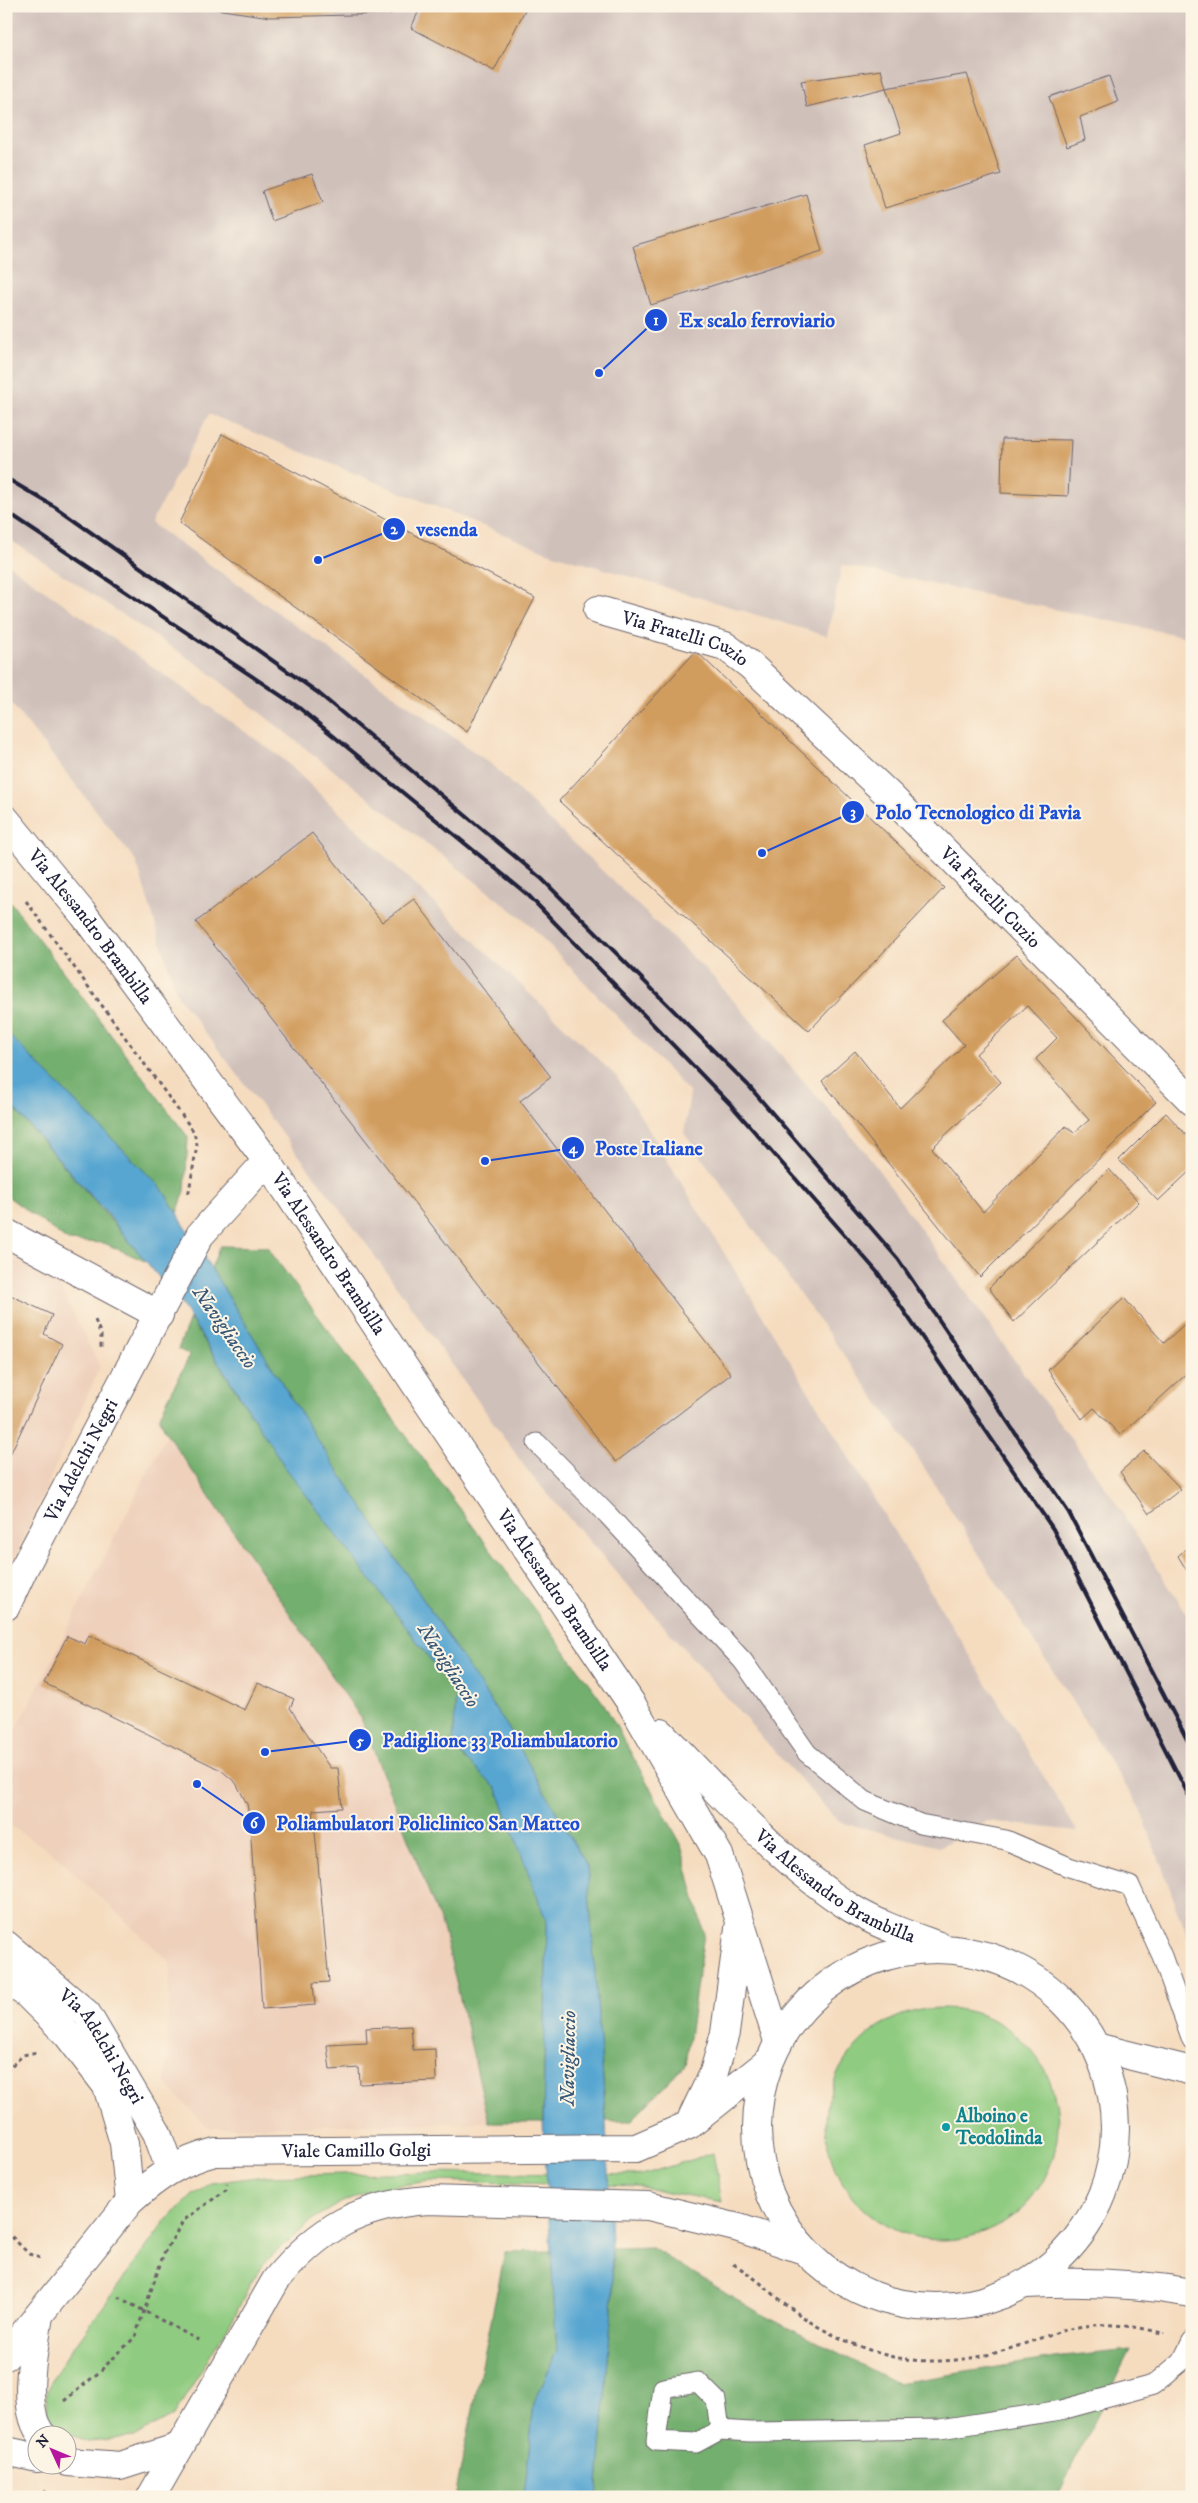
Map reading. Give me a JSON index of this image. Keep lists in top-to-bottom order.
{
  "streets": {
    "main road": [
      "Via Fratelli Cuzio",
      "Via Alessandro Brambilla",
      "Via Adelchi Negri",
      "Viale Camillo Golgi"
    ]
  },
  "crossings": [
    ["Via Alessandro Brambilla", "Via Adelchi Negri"],
    ["Via Alessandro Brambilla", "Viale Camillo Golgi"],
    ["Via Adelchi Negri", "Viale Camillo Golgi"]
  ],
  "water": ["Navigliaccio"],
  "places": [
    "Ex scalo ferroviario",
    "vesenda",
    "Polo Tecnologico di Pavia",
    "Poste Italiane",
    "Padiglione 33 Poliambulatorio",
    "Poliambulatori Policlinico San Matteo",
    "Alboino e Teodolinda"
  ],
  "north": "top left"
}
